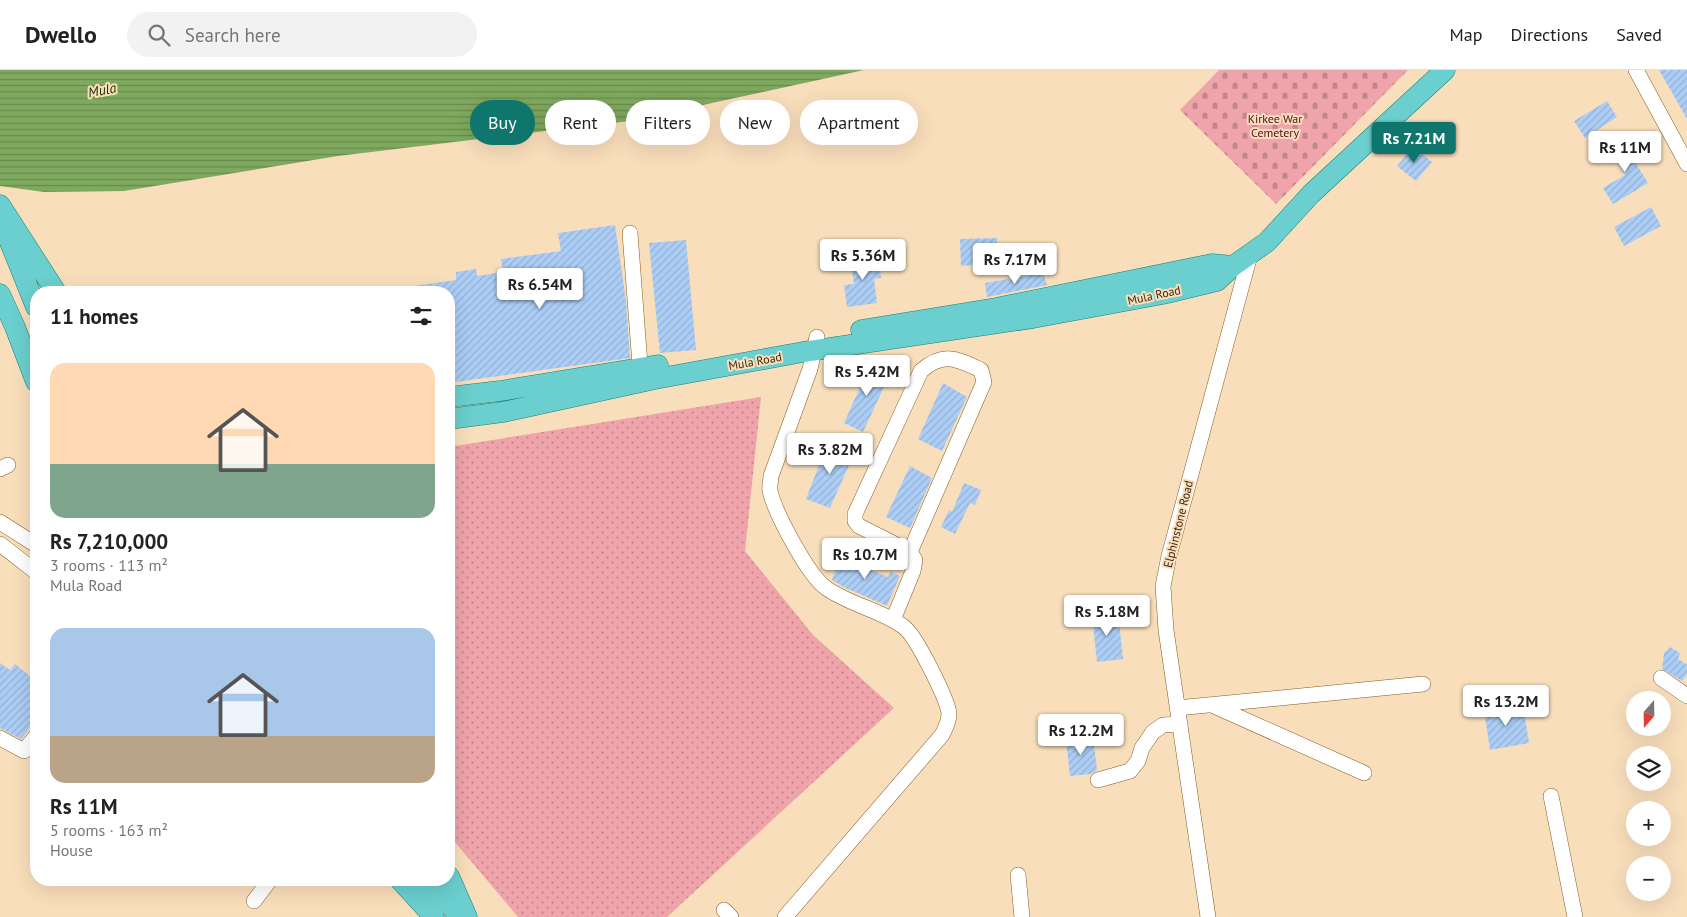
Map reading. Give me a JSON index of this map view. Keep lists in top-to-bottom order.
{
  "streets": {
    "main road": ["Mula Road"],
    "street": ["Elphinstone Road"]
  },
  "crossings": [
    ["Mula Road", "Elphinstone Road"]
  ],
  "water": ["Mula"],
  "parks": ["Kirkee War Cemetery"],
  "north": "bottom",
  "page": {
    "header": "Dwello",
    "search": "Search here",
    "nav": ["Map", "Directions", "Saved"],
    "chip": [
      "Buy",
      "Rent",
      "Filters",
      "New",
      "Apartment"
    ],
    "price": [
      "Rs 7.21M",
      "Rs 11M",
      "Rs 5.36M",
      "Rs 7.17M",
      "Rs 6.54M",
      "Rs 5.42M",
      "Rs 3.82M",
      "Rs 10.7M",
      "Rs 5.18M",
      "Rs 13.2M",
      "Rs 12.2M"
    ],
    "heading": "11 homes",
    "list": [
      {
        "name": "Rs 7,210,000",
        "note": "3 rooms · 113 m² · Mula Road"
      },
      {
        "name": "Rs 11M",
        "note": "5 rooms · 163 m² · House"
      }
    ],
    "map_buttons": ["+", "−"]
  }
}
